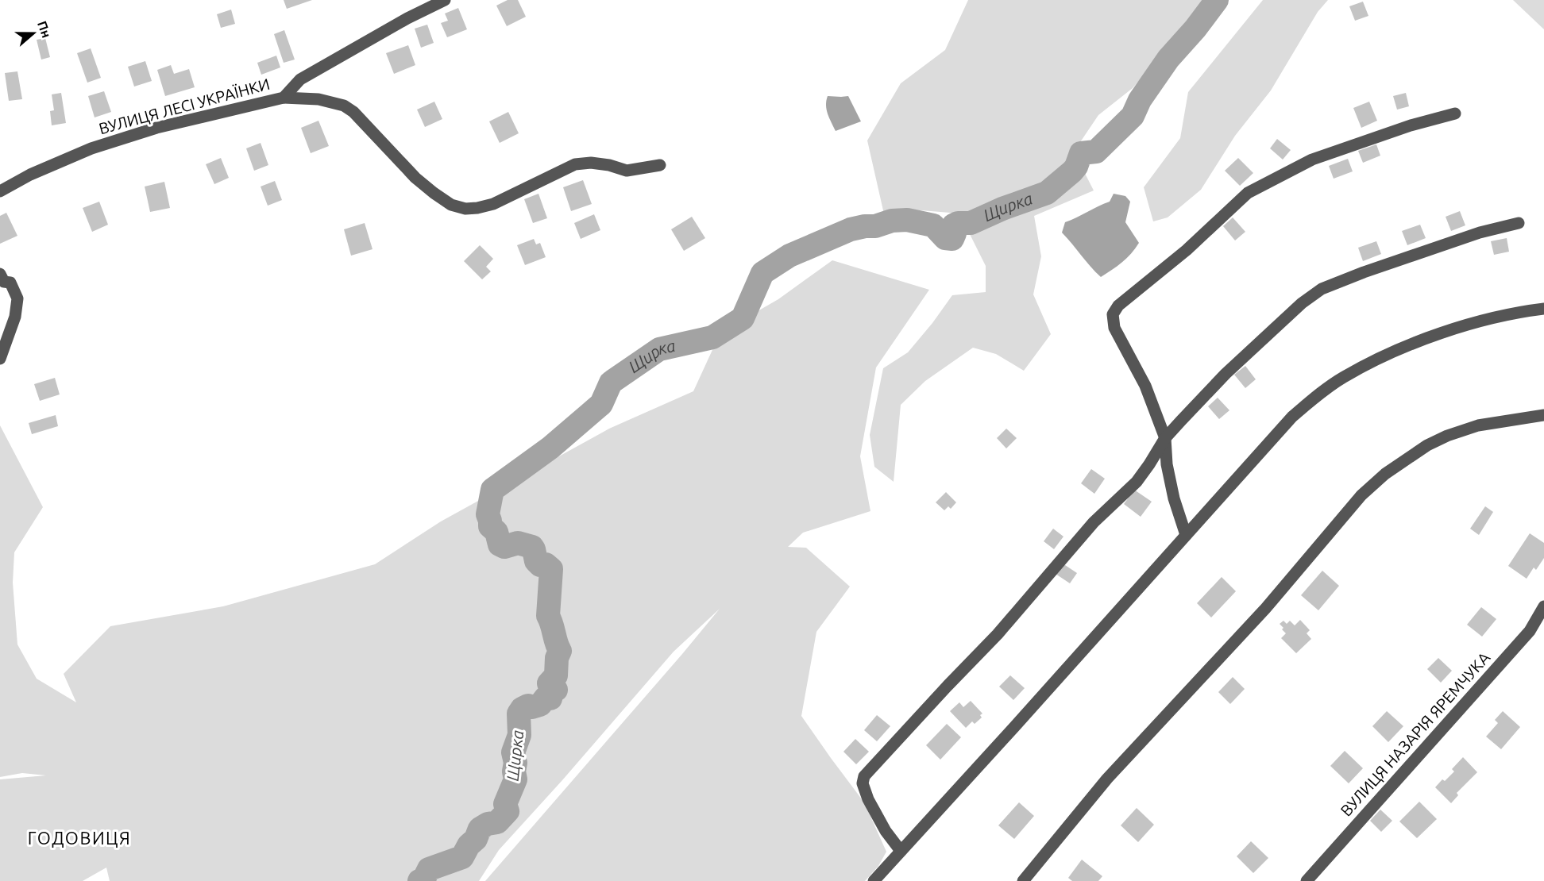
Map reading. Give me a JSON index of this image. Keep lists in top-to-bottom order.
{
  "streets": {
    "street": ["ВУЛИЦЯ ЛЕСІ УКРАЇНКИ", "ВУЛИЦЯ НАЗАРІЯ ЯРЕМЧУКА"]
  },
  "districts": ["ГОДОВИЦЯ"],
  "water": ["Щирка"],
  "north": "right"
}
